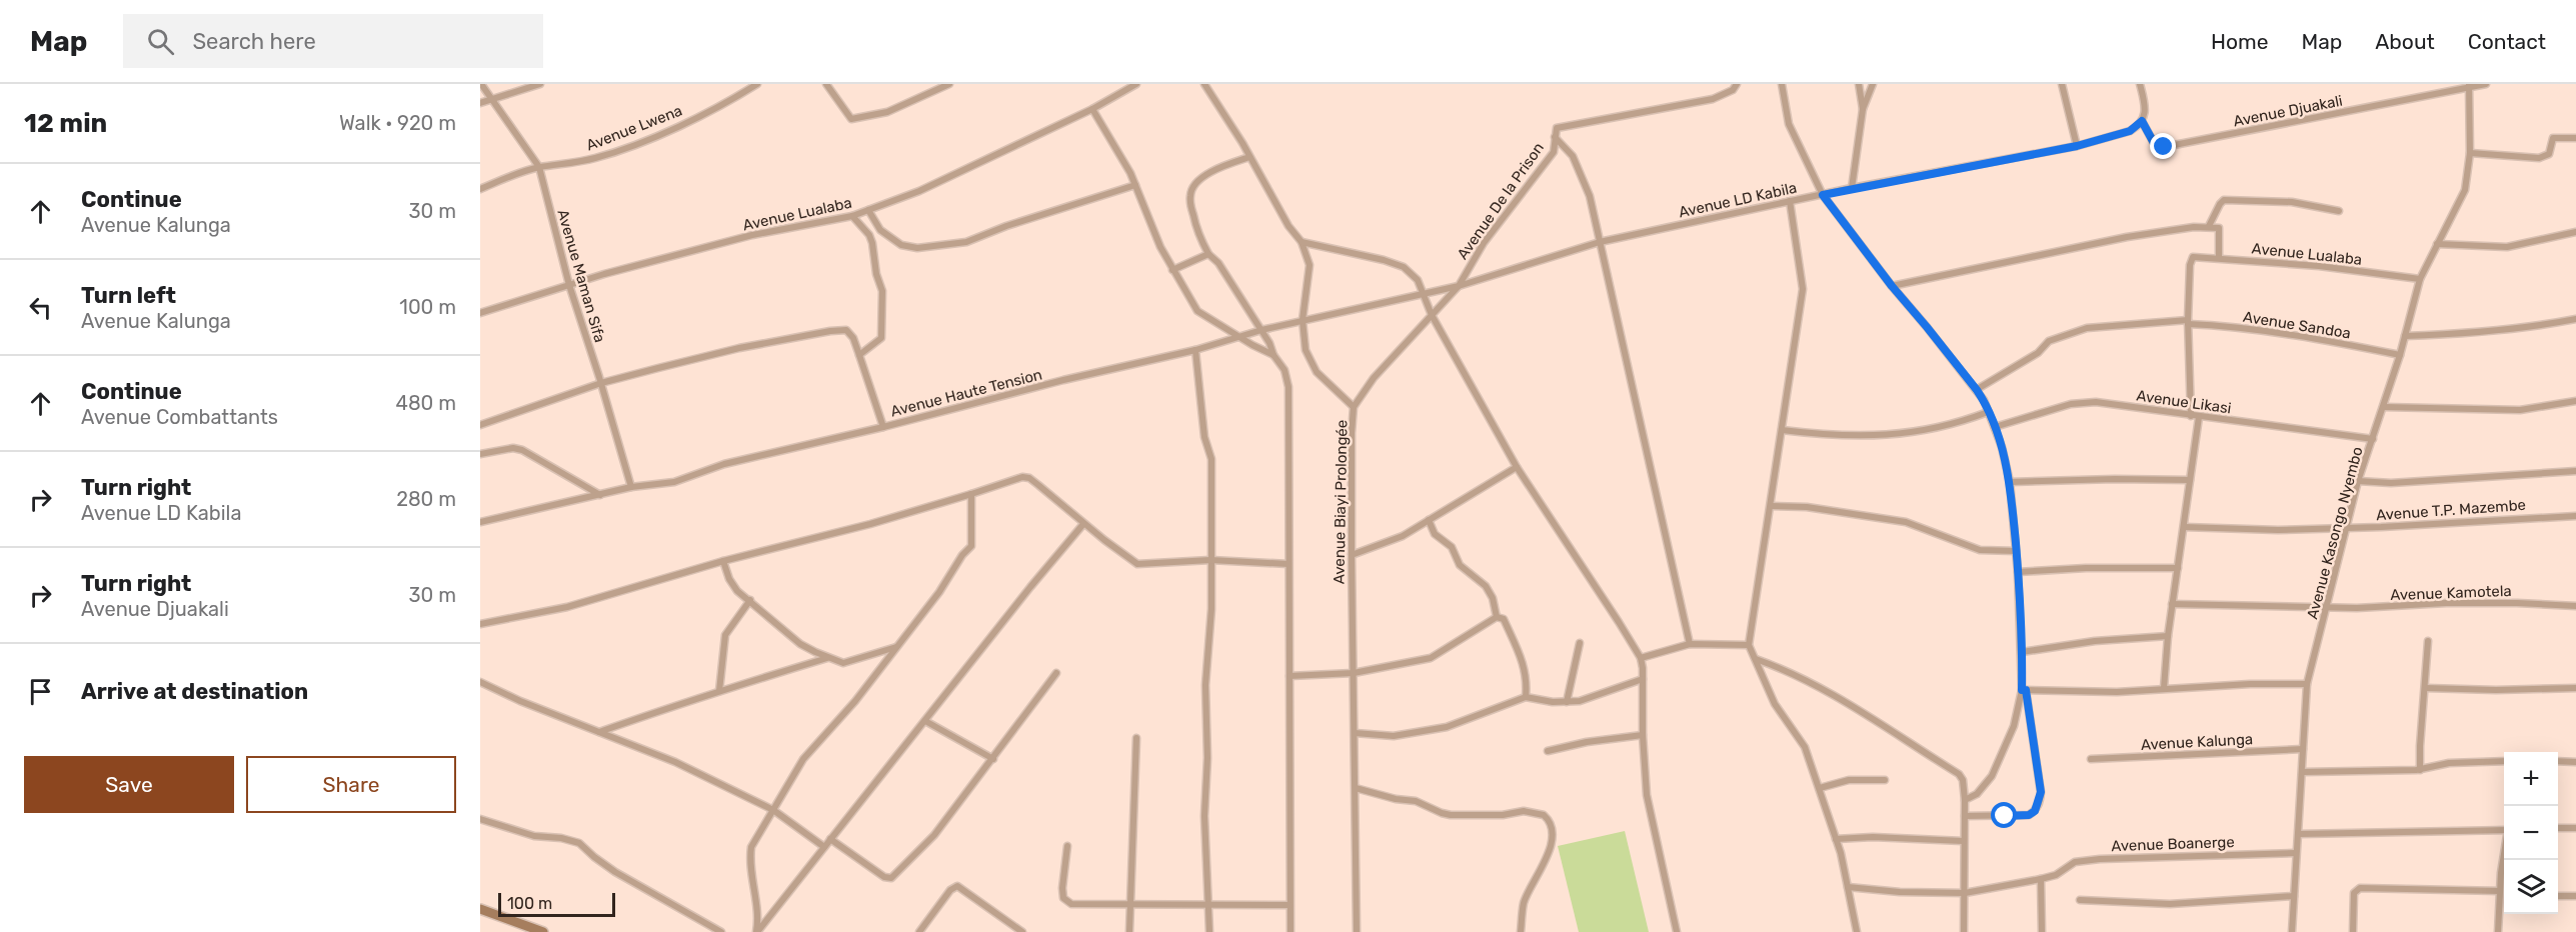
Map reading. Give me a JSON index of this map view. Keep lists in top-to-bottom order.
{
  "streets": {
    "street": [
      "Avenue Djuakali",
      "Avenue Lwena",
      "Avenue LD Kabila",
      "Avenue De la Prison",
      "Avenue Lualaba",
      "Avenue Maman Sifa",
      "Avenue Sandoa",
      "Avenue Haute Tension",
      "Avenue Likasi",
      "Avenue Biayi Prolongée",
      "Avenue T.P. Mazembe",
      "Avenue Kasongo Nyembo",
      "Avenue Kamotela",
      "Avenue Kalunga",
      "Avenue Boanerge"
    ]
  },
  "crossings": [
    ["Avenue Djuakali", "Avenue LD Kabila"],
    ["Avenue Djuakali", "Avenue Kasongo Nyembo"],
    ["Avenue Lwena", "Avenue Maman Sifa"],
    ["Avenue LD Kabila", "Avenue De la Prison"],
    ["Avenue LD Kabila", "Avenue Haute Tension"],
    ["Avenue LD Kabila", "Avenue Biayi Prolongée"],
    ["Avenue De la Prison", "Avenue Haute Tension"],
    ["Avenue Lualaba", "Avenue Maman Sifa"],
    ["Avenue Lualaba", "Avenue Sandoa"],
    ["Avenue Lualaba", "Avenue Kasongo Nyembo"],
    ["Avenue Maman Sifa", "Avenue Haute Tension"],
    ["Avenue Sandoa", "Avenue Kasongo Nyembo"],
    ["Avenue Haute Tension", "Avenue Biayi Prolongée"],
    ["Avenue Likasi", "Avenue Kasongo Nyembo"],
    ["Avenue T.P. Mazembe", "Avenue Kasongo Nyembo"],
    ["Avenue Kasongo Nyembo", "Avenue Kamotela"],
    ["Avenue Kasongo Nyembo", "Avenue Kalunga"],
    ["Avenue Kasongo Nyembo", "Avenue Boanerge"]
  ],
  "scale_bar": "100 m",
  "page": {
    "header": "Map",
    "search": "Search here",
    "nav": [
      "Home",
      "Map",
      "About",
      "Contact"
    ],
    "heading": ["12 min", "Walk · 920 m"],
    "list": [
      ["Continue", "Avenue Kalunga", "30 m"],
      ["Turn left", "Avenue Kalunga", "100 m"],
      ["Continue", "Avenue Combattants", "480 m"],
      ["Turn right", "Avenue LD Kabila", "280 m"],
      ["Turn right", "Avenue Djuakali", "30 m"],
      "Arrive at destination"
    ],
    "buttons": ["Save", "Share"],
    "map_buttons": ["+", "−"],
    "scale": "100 m"
  }
}
